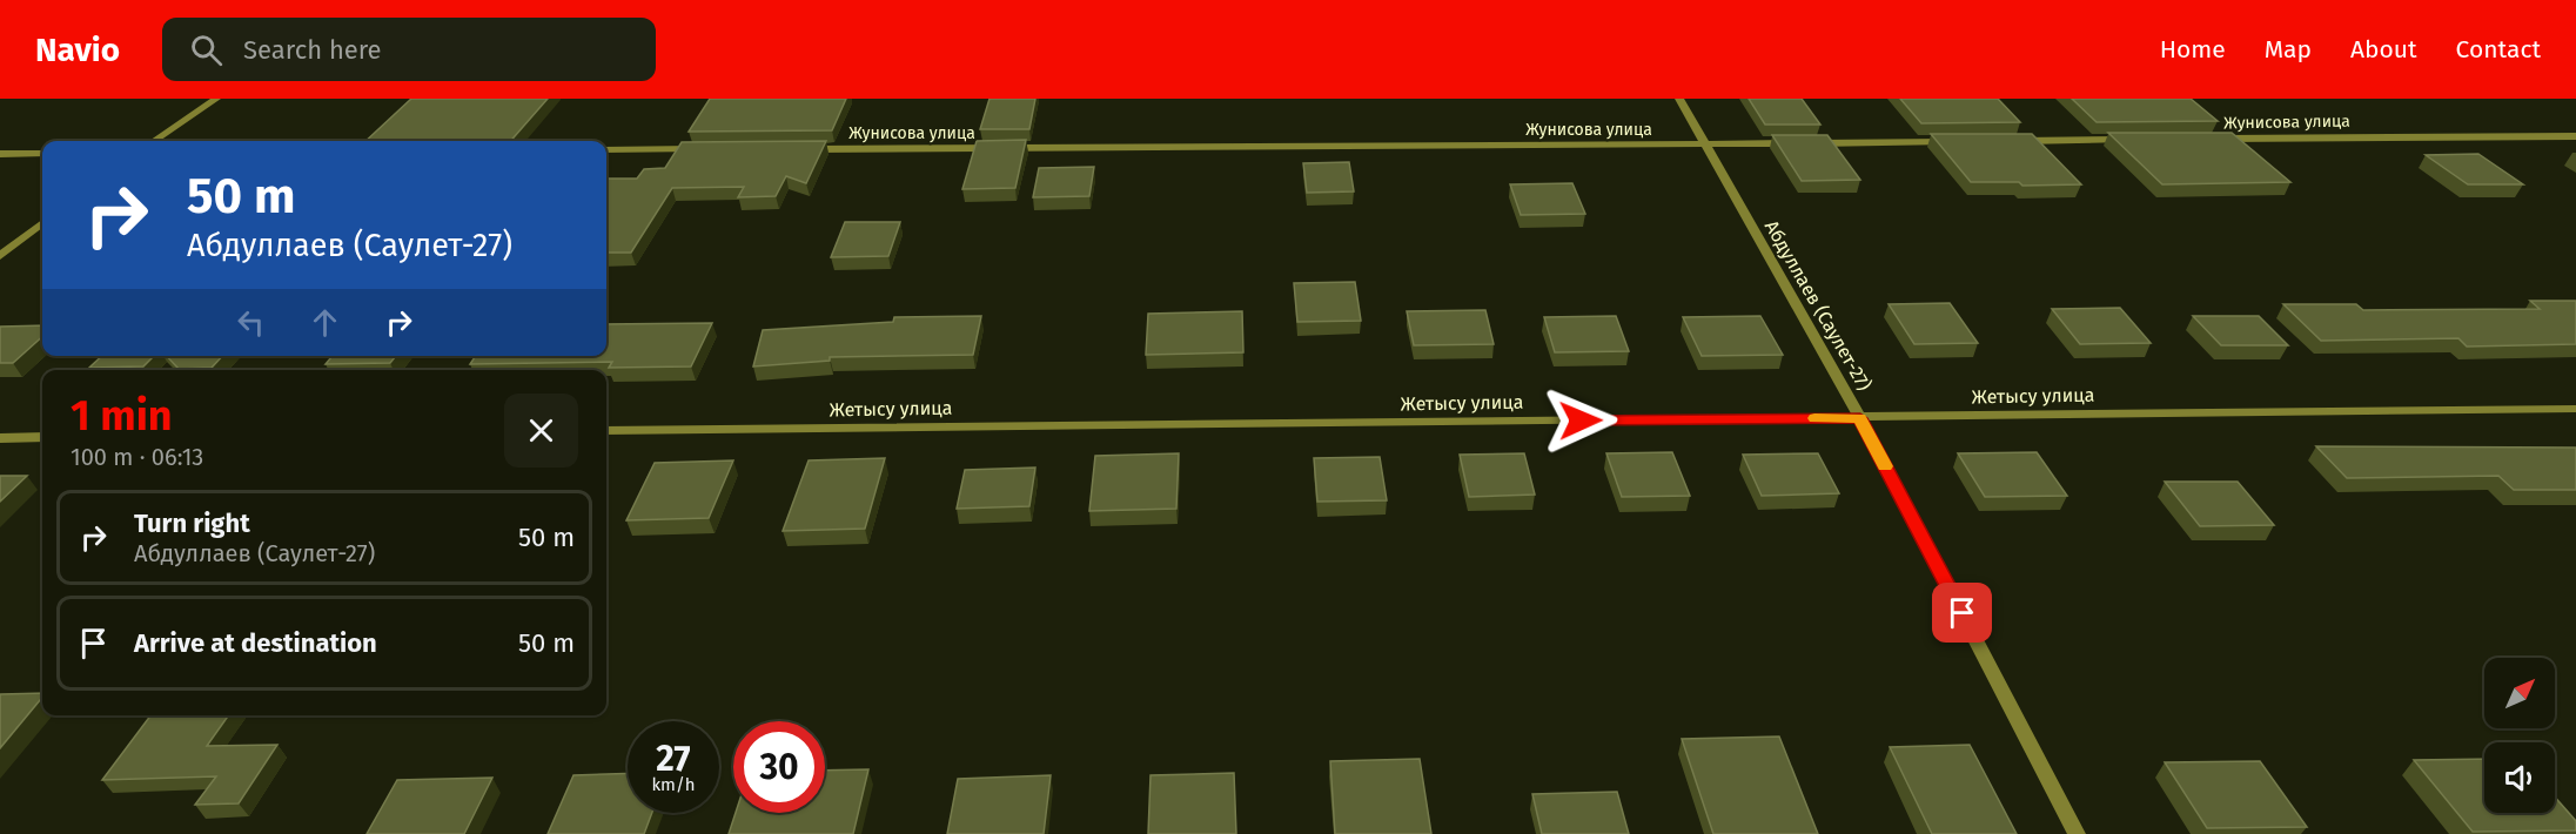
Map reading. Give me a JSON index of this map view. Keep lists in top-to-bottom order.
{
  "streets": {
    "street": ["Жунисова улица", "Абдуллаев (Саулет-27)", "Жетысу улица"]
  },
  "crossings": [
    ["Жунисова улица", "Абдуллаев (Саулет-27)"],
    ["Абдуллаев (Саулет-27)", "Жетысу улица"]
  ],
  "north": "top right",
  "page": {
    "header": "Navio",
    "search": "Search here",
    "nav": [
      "Home",
      "Map",
      "About",
      "Contact"
    ],
    "turn": ["50 m", "Абдуллаев (Саулет-27)"],
    "heading": ["1 min", "100 m · 06:13"],
    "list": [
      {
        "name": "Turn right",
        "note": "Абдуллаев (Саулет-27)",
        "value": "50 m"
      },
      {
        "name": "Arrive at destination",
        "value": "50 m"
      }
    ],
    "speed": "27 km/h",
    "limit": "30"
  }
}
